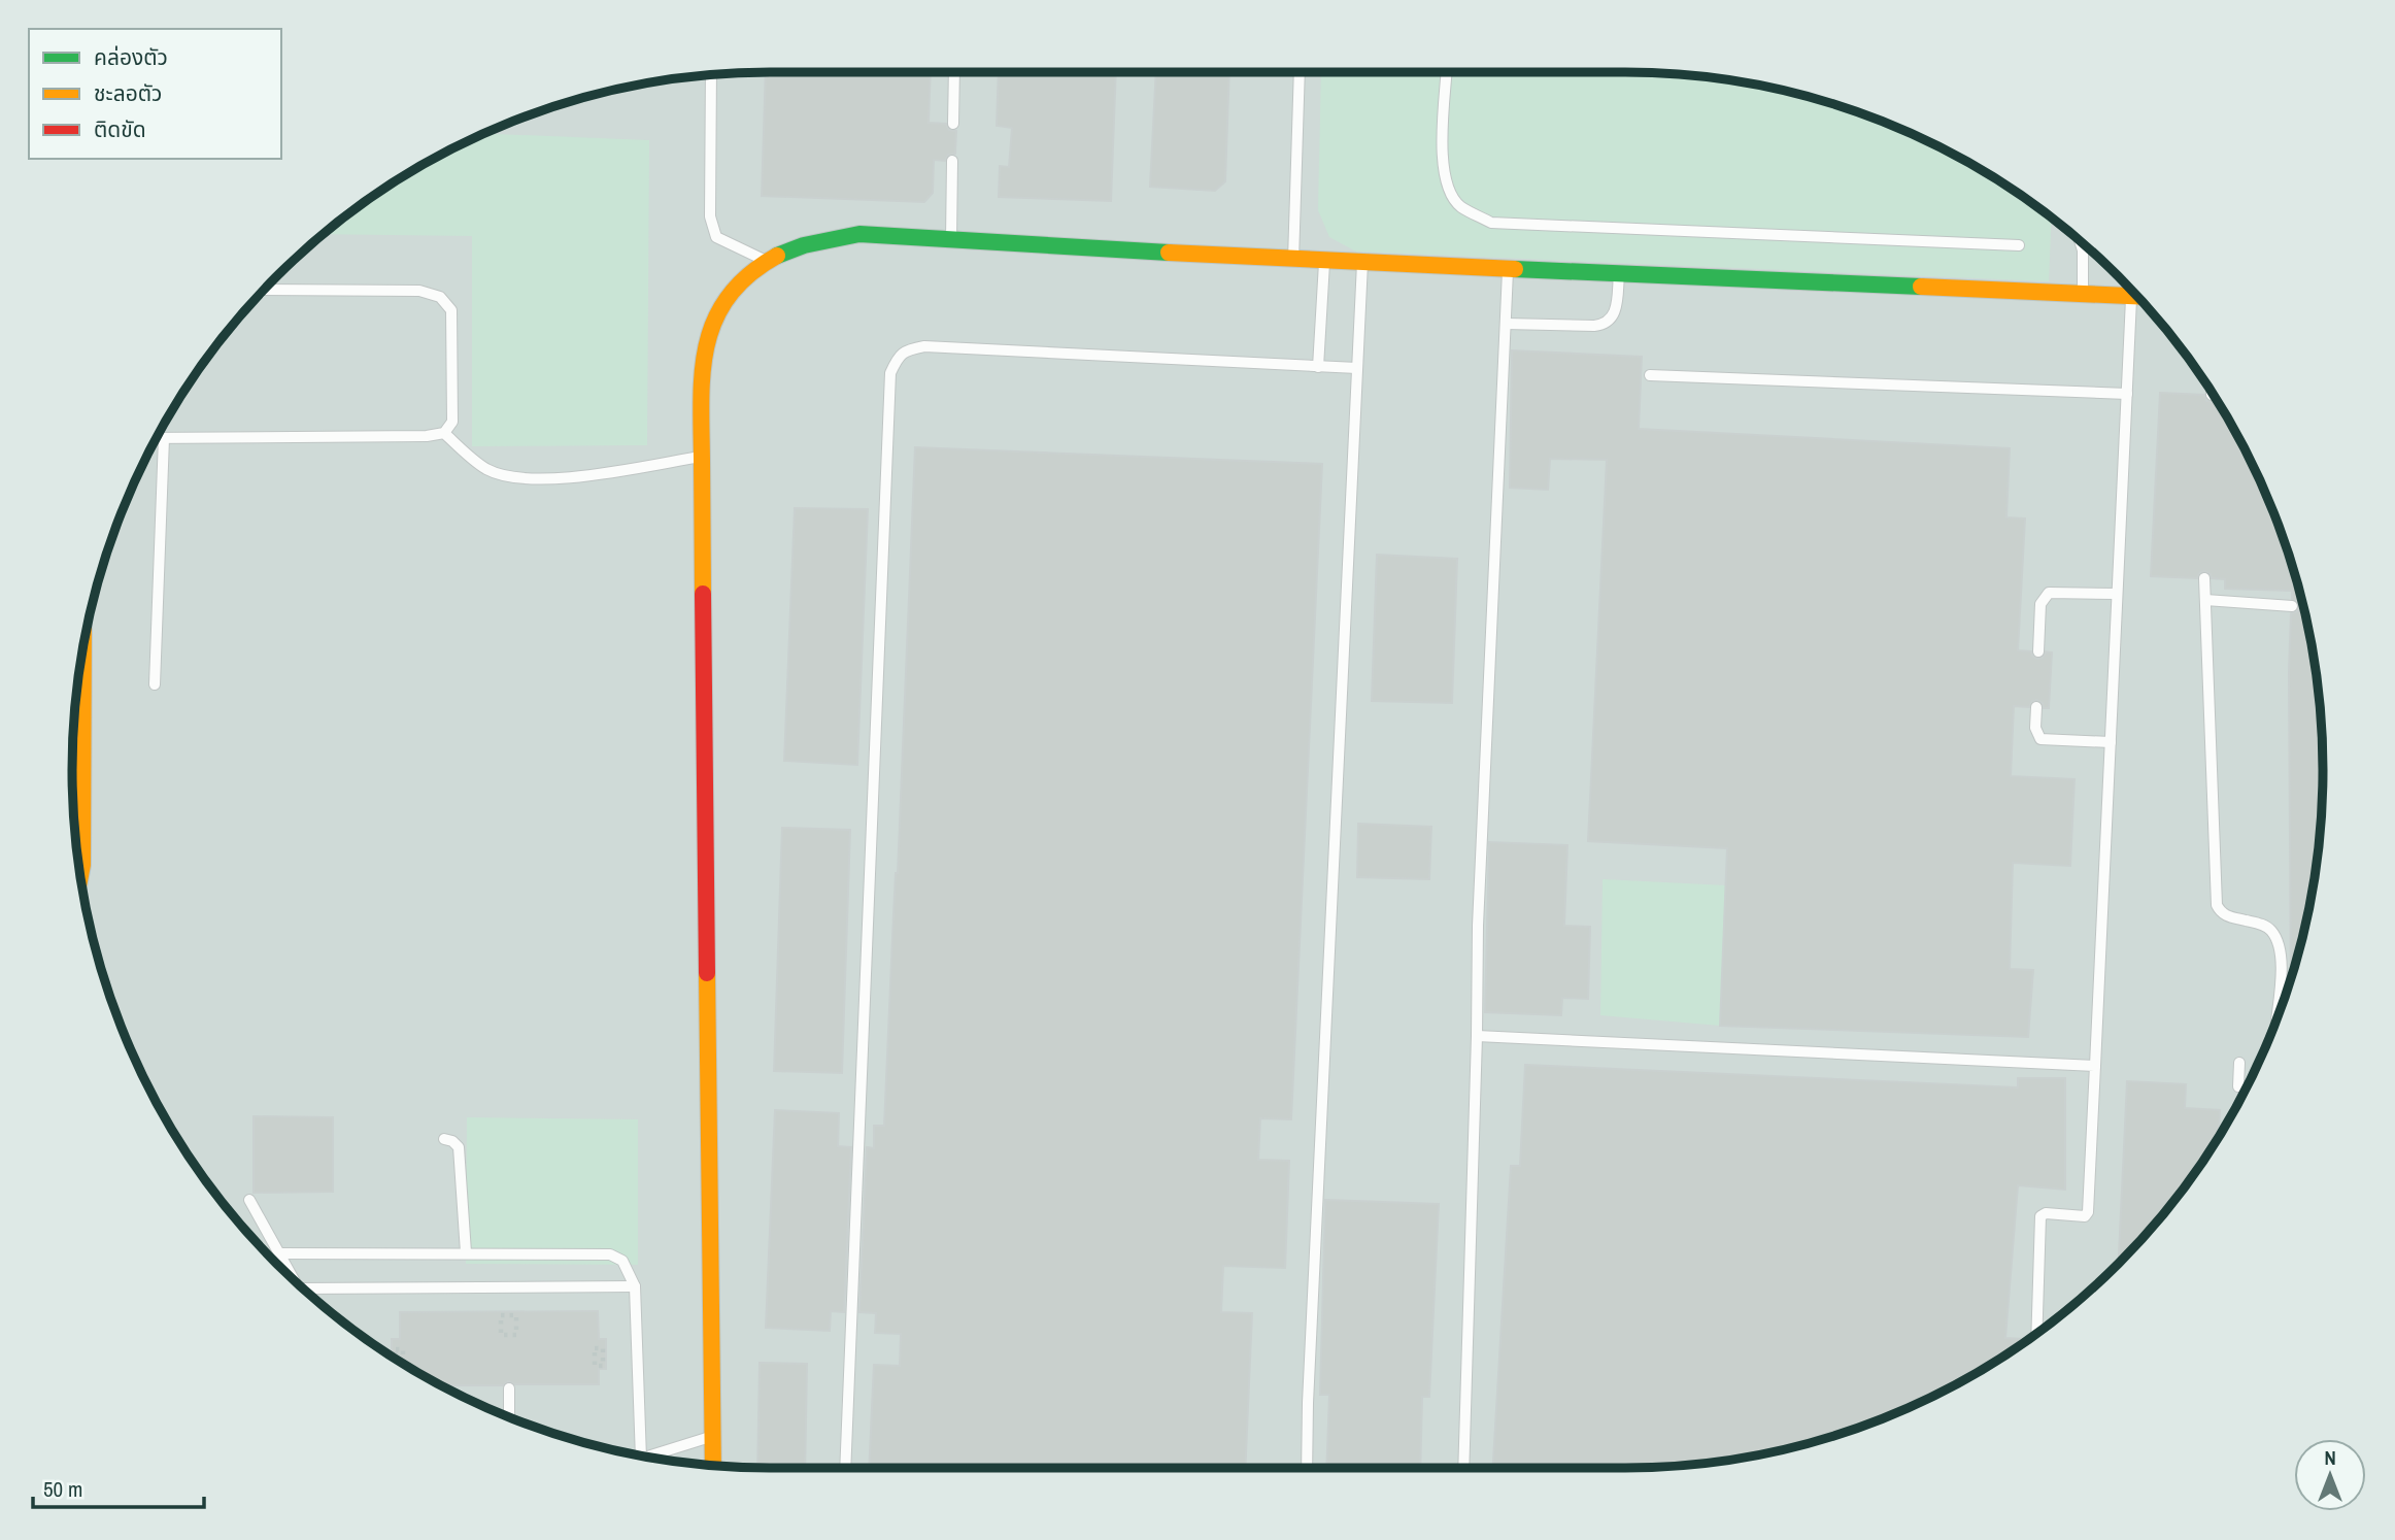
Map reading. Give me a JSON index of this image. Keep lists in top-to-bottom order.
{
  "legend": ["คล่องตัว", "ชะลอตัว", "ติดขัด"],
  "scale_bar": "50 m",
  "north": "top"
}
